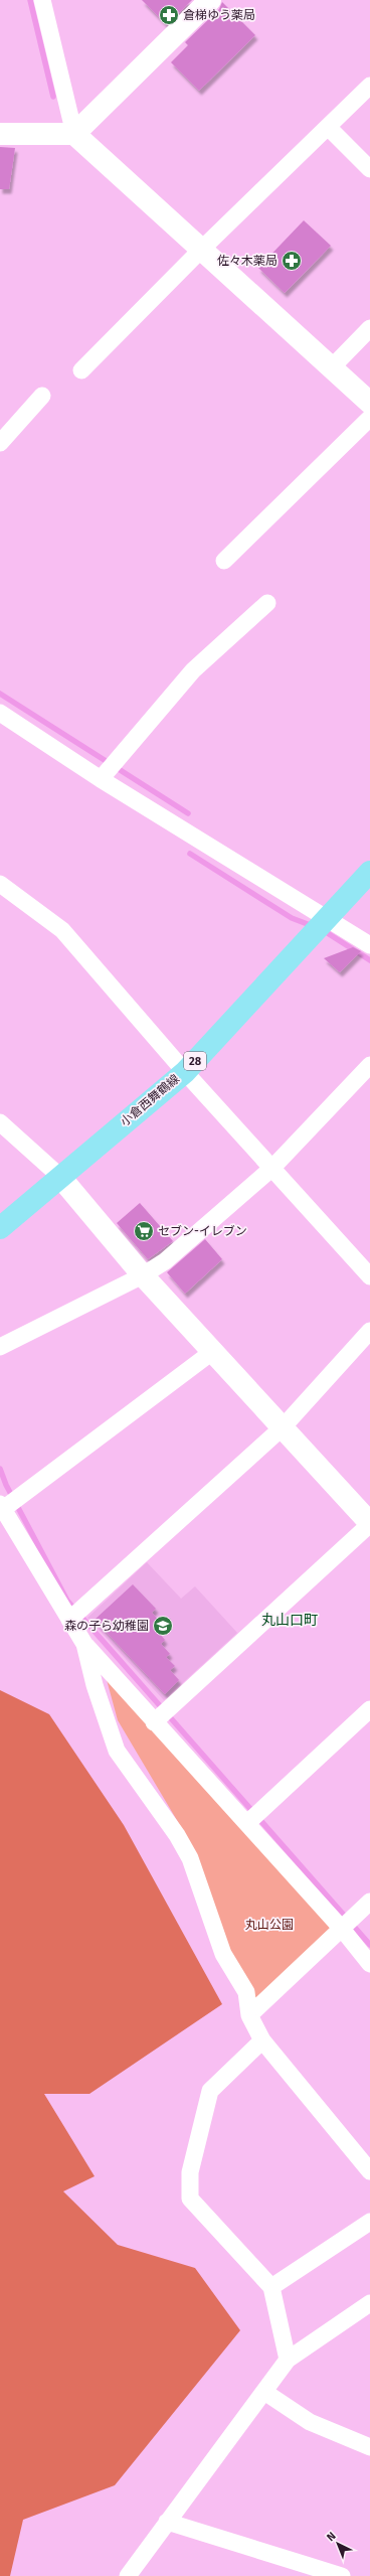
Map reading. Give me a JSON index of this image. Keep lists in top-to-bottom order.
{
  "streets": {
    "main road": ["28", "小倉西舞鶴線"]
  },
  "districts": ["丸山口町"],
  "parks": ["丸山公園"],
  "places": {
    "pharmacy": ["倉梯ゆう薬局", "佐々木薬局"],
    "supermarket": ["セブン-イレブン"],
    "school or university": ["森の子ら幼稚園"]
  },
  "north": "top left"
}
